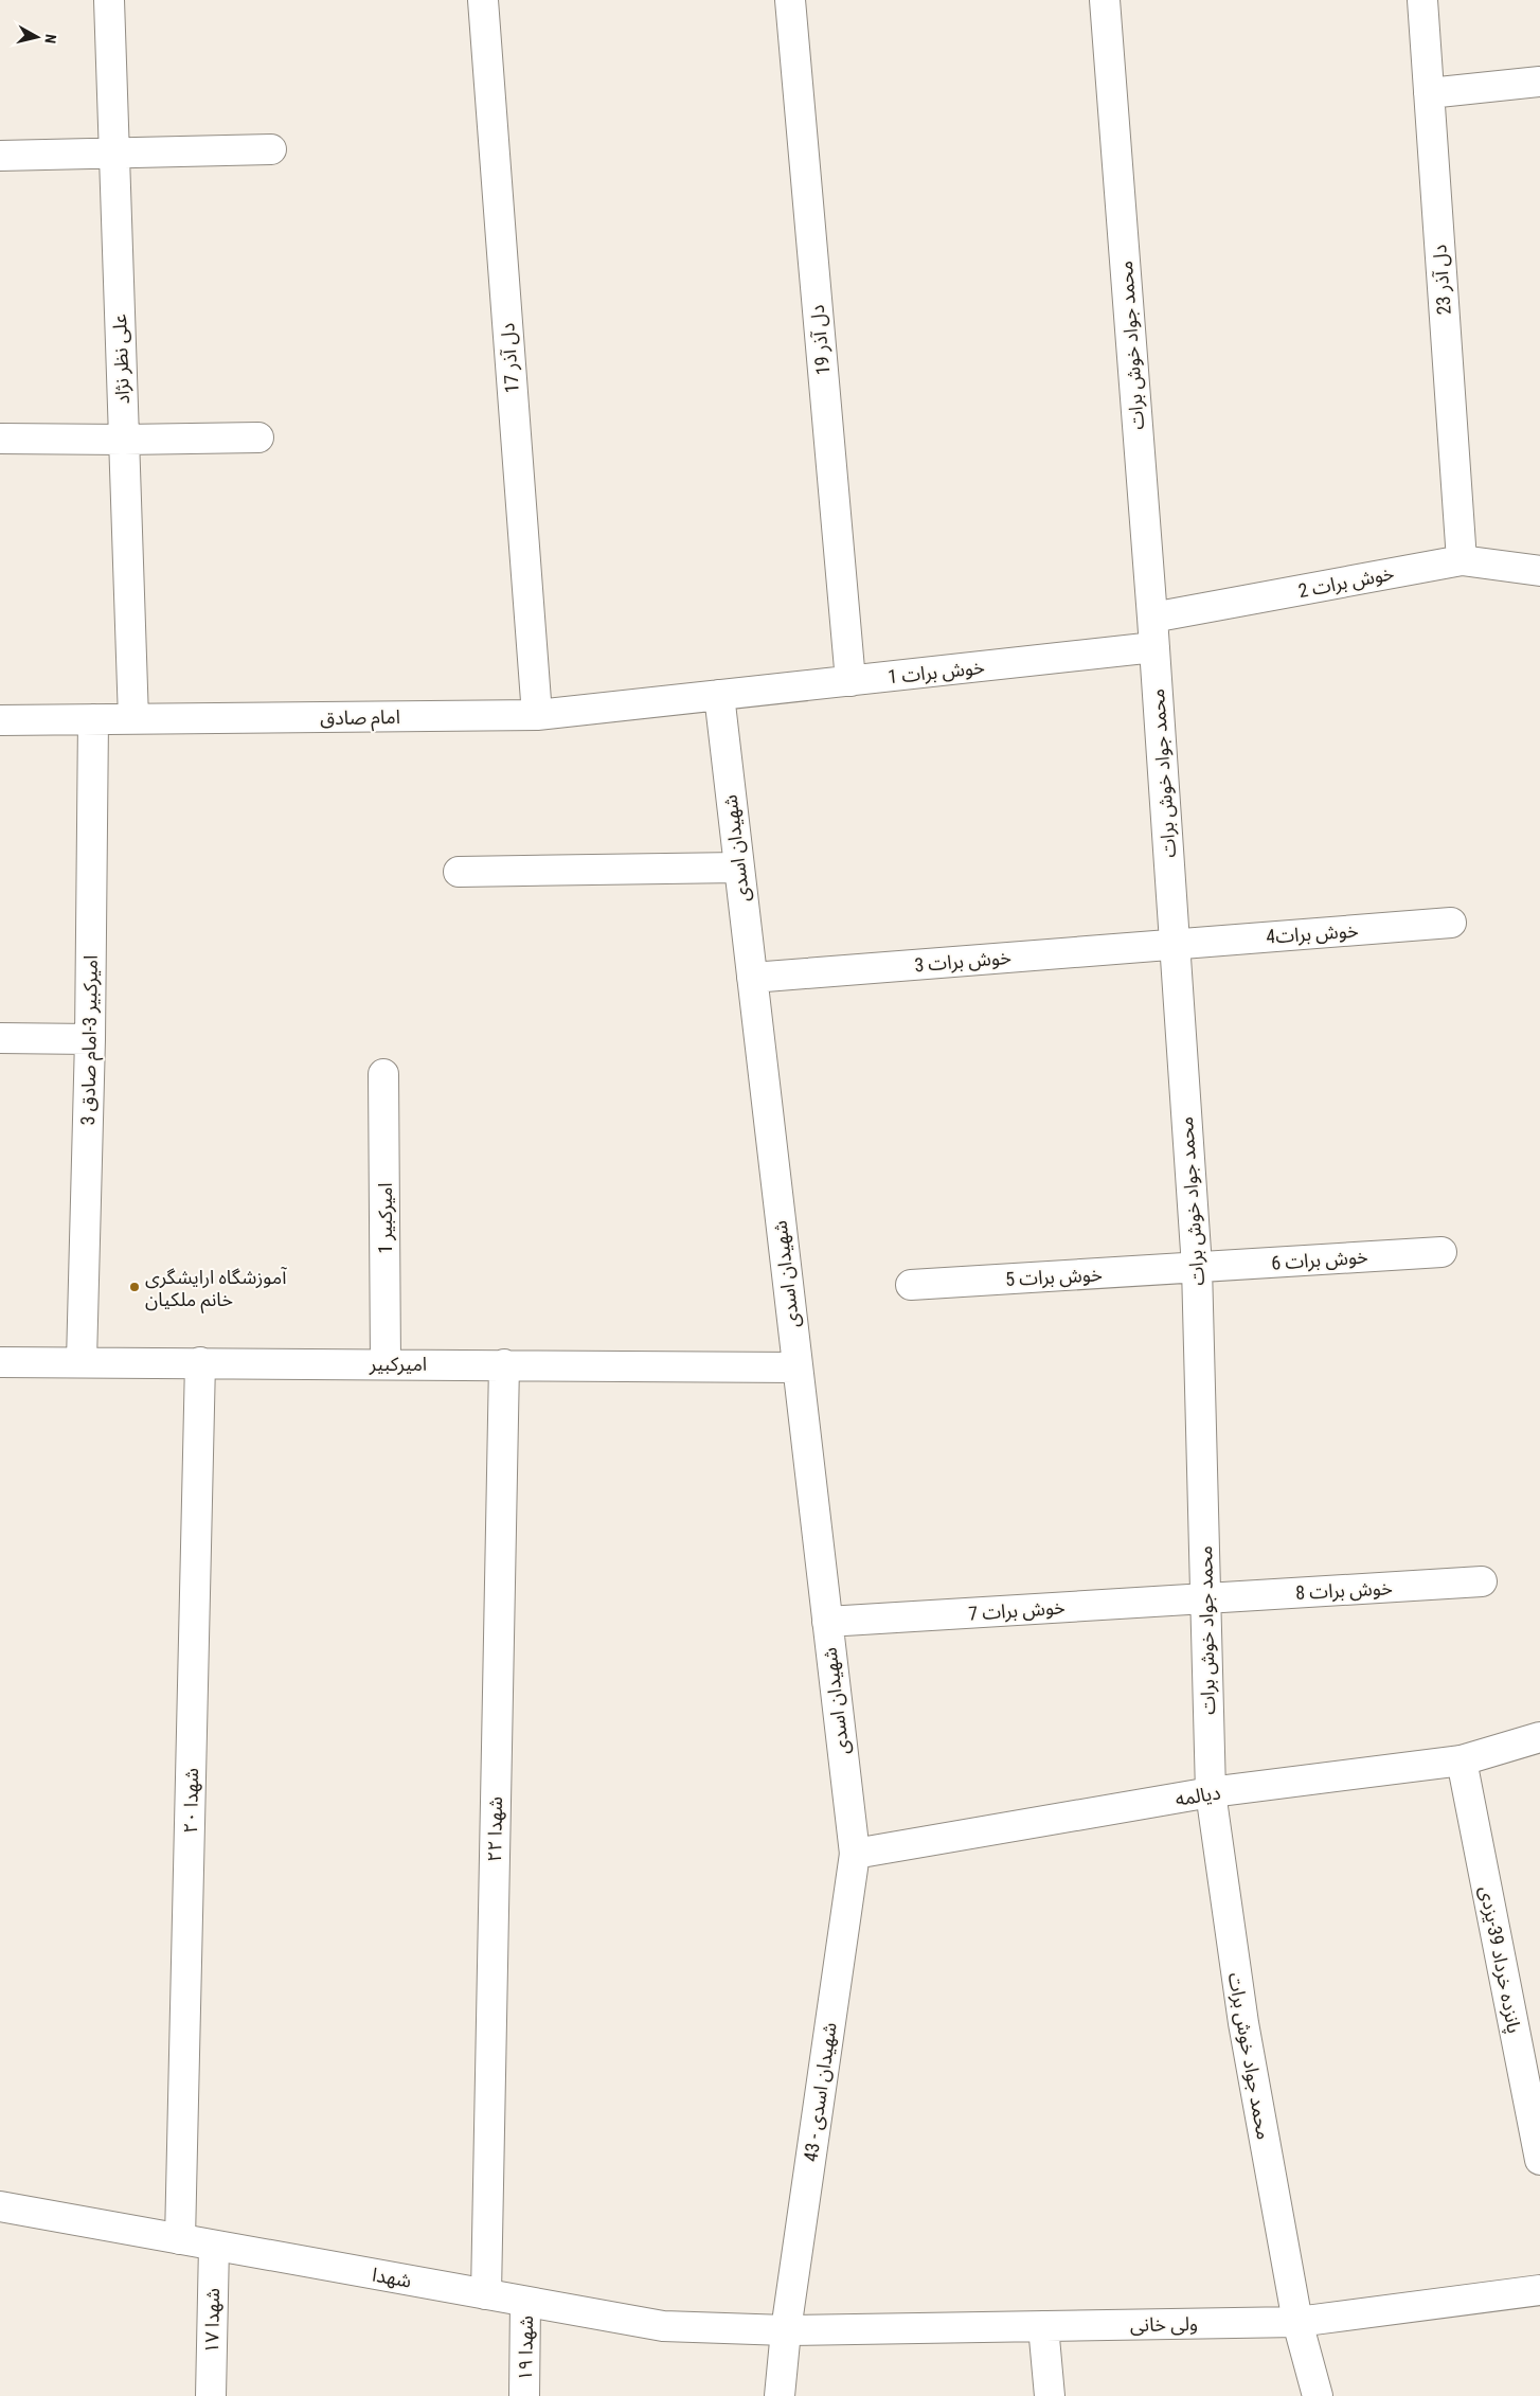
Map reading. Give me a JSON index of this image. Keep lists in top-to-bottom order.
{
  "streets": {
    "street": [
      "دل آذر 23",
      "دل آذر 19",
      "محمد جواد خوش برات",
      "دل آذر 17",
      "علی نظر نژاد",
      "خوش برات 2",
      "خوش برات 1",
      "امام صادق",
      "شهیدان اسدی",
      "خوش برات4",
      "خوش برات 3",
      "امیرکبیر 3-امام صادق 3",
      "امیرکبیر 1",
      "خوش برات 6",
      "خوش برات 5",
      "امیرکبیر",
      "خوش برات 8",
      "خوش برات 7",
      "دیالمه",
      "شهدا ۲۰",
      "شهدا ۲۲",
      "پانزده خرداد 39-یزدی",
      "شهیدان اسدی - 43",
      "شهدا",
      "شهدا ۱۷",
      "ولی خانی",
      "شهدا ۱۹"
    ]
  },
  "crossings": [
    ["دل آذر 23", "خوش برات 2"],
    ["دل آذر 19", "خوش برات 1"],
    ["محمد جواد خوش برات", "خوش برات 2"],
    ["محمد جواد خوش برات", "خوش برات 1"],
    ["محمد جواد خوش برات", "خوش برات4"],
    ["محمد جواد خوش برات", "خوش برات 3"],
    ["محمد جواد خوش برات", "خوش برات 6"],
    ["محمد جواد خوش برات", "خوش برات 5"],
    ["محمد جواد خوش برات", "خوش برات 8"],
    ["محمد جواد خوش برات", "خوش برات 7"],
    ["محمد جواد خوش برات", "دیالمه"],
    ["محمد جواد خوش برات", "ولی خانی"],
    ["دل آذر 17", "امام صادق"],
    ["علی نظر نژاد", "امام صادق"],
    ["خوش برات 1", "امام صادق"],
    ["خوش برات 1", "شهیدان اسدی"],
    ["امام صادق", "شهیدان اسدی"],
    ["امام صادق", "امیرکبیر 3-امام صادق 3"],
    ["شهیدان اسدی", "خوش برات 3"],
    ["شهیدان اسدی", "امیرکبیر"],
    ["شهیدان اسدی", "خوش برات 7"],
    ["شهیدان اسدی", "دیالمه"],
    ["شهیدان اسدی", "شهیدان اسدی - 43"],
    ["خوش برات4", "خوش برات 3"],
    ["امیرکبیر 3-امام صادق 3", "امیرکبیر"],
    ["امیرکبیر 1", "امیرکبیر"],
    ["خوش برات 6", "خوش برات 5"],
    ["امیرکبیر", "شهدا ۲۰"],
    ["امیرکبیر", "شهدا ۲۲"],
    ["خوش برات 8", "خوش برات 7"],
    ["دیالمه", "پانزده خرداد 39-یزدی"],
    ["دیالمه", "شهیدان اسدی - 43"],
    ["شهدا ۲۰", "شهدا"],
    ["شهدا ۲۲", "شهدا"],
    ["شهیدان اسدی - 43", "شهدا"],
    ["شهیدان اسدی - 43", "ولی خانی"],
    ["شهدا", "شهدا ۱۷"],
    ["شهدا", "ولی خانی"],
    ["شهدا", "شهدا ۱۹"]
  ],
  "places": ["آموزشگاه ارایشگری خانم ملکیان"],
  "north": "right"
}
